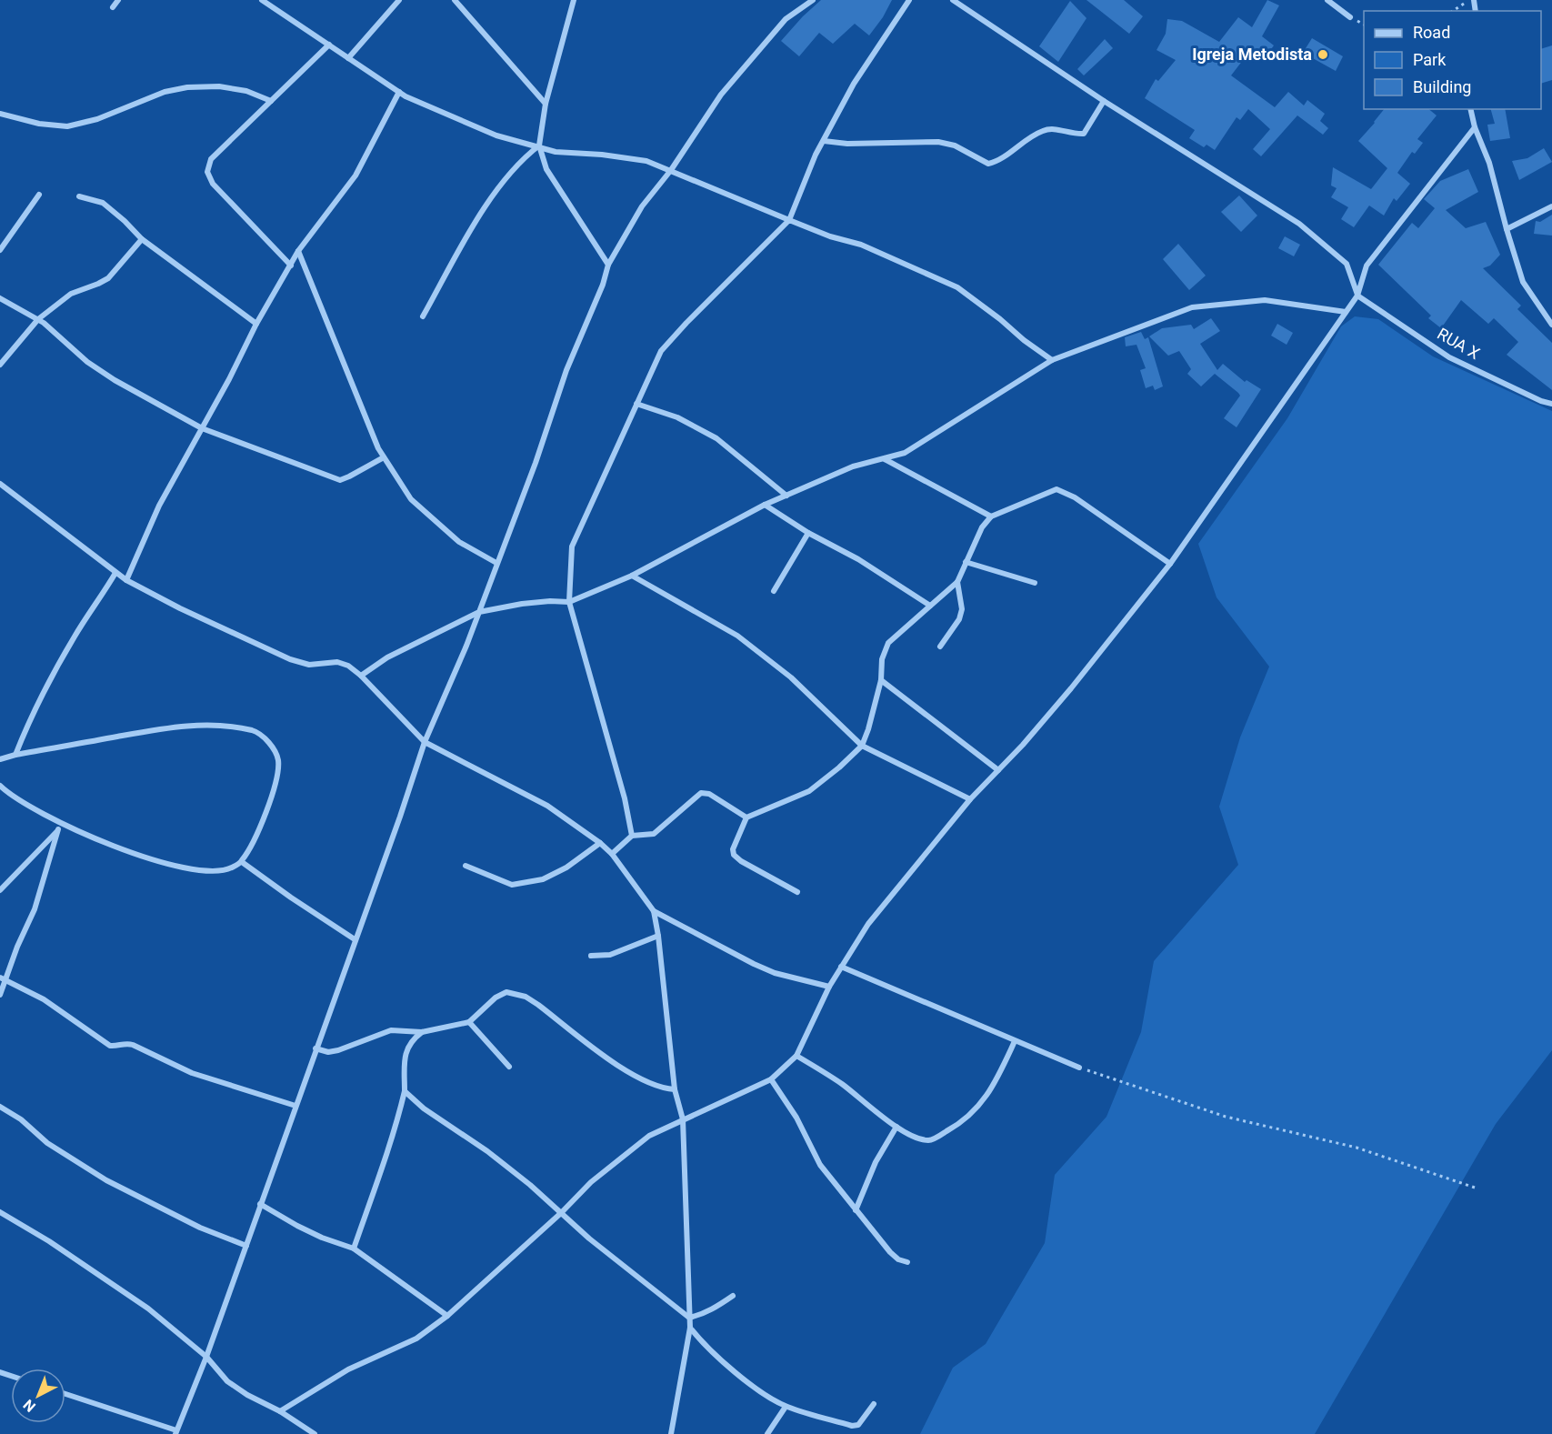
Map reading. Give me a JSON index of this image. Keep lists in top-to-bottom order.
{
  "streets": {
    "street": ["RUA X"]
  },
  "places": ["Igreja Metodista"],
  "legend": ["Road", "Park", "Building"],
  "north": "bottom left"
}
